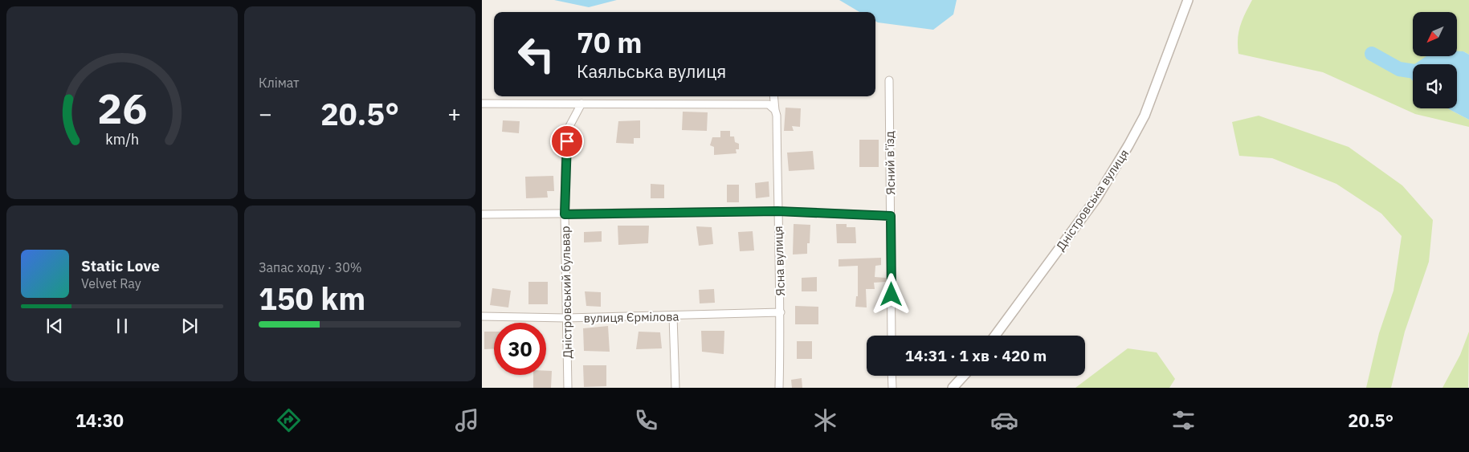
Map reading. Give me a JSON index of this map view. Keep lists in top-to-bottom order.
{
  "streets": {
    "street": [
      "Ясний в'їзд",
      "Дністровська вулиця",
      "Ясна вулиця",
      "Дністровський бульвар",
      "вулиця Єрмілова"
    ]
  },
  "crossings": [
    ["Ясна вулиця", "вулиця Єрмілова"],
    ["Дністровський бульвар", "вулиця Єрмілова"]
  ],
  "north": "bottom left",
  "page": {
    "tile": [
      "Клімат",
      ["Запас ходу · 30%", "150 km"]
    ],
    "turn": ["70 m", "Каяльська вулиця"],
    "heat": ["−", "20.5°", "+"],
    "song": ["Static Love", "Velvet Ray"],
    "limit": "30",
    "trip": "14:31 · 1 хв · 420 m",
    "tabs": ["14:30", "20.5°"],
    "gauge": ["26", "km/h"]
  }
}
